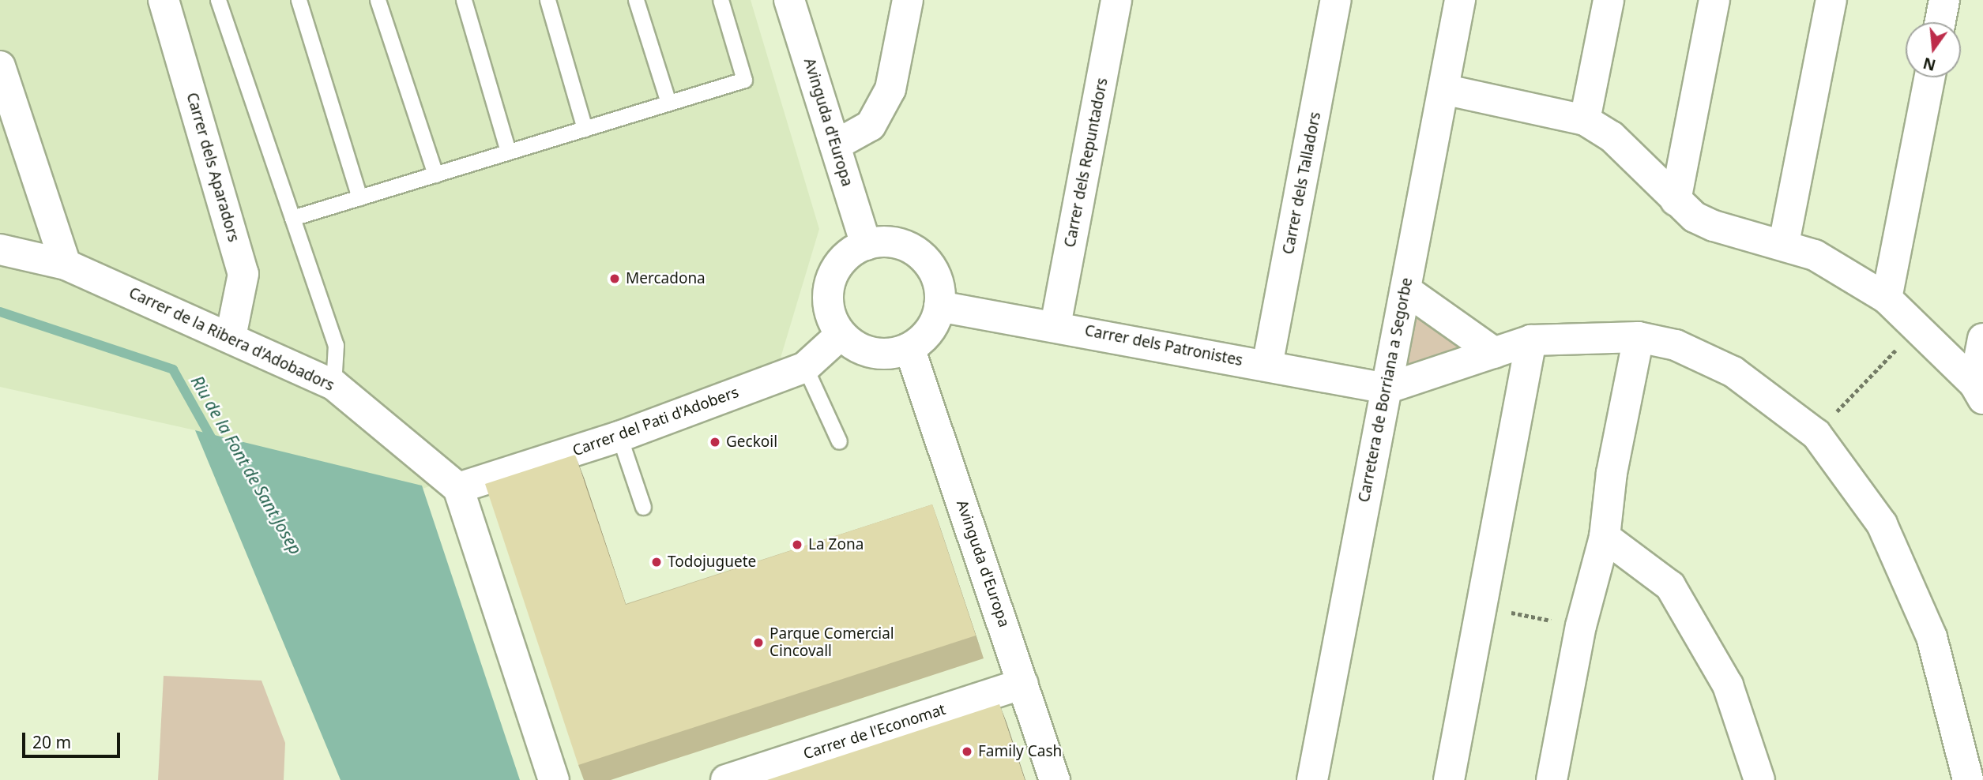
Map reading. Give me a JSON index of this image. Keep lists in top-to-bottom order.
{
  "streets": {
    "street": [
      "Avinguda d'Europa",
      "Carrer dels Repuntadors",
      "Carrer dels Aparadors",
      "Carrer dels Talladors",
      "Carrer de la Ribera d'Adobadors",
      "Carrer dels Patronistes",
      "Carretera de Borriana a Segorbe",
      "Carrer del Pati d'Adobers",
      "Carrer de l'Economat"
    ]
  },
  "crossings": [
    ["Avinguda d'Europa", "Carrer dels Patronistes"],
    ["Avinguda d'Europa", "Carrer del Pati d'Adobers"],
    ["Avinguda d'Europa", "Carrer de l'Economat"],
    ["Carrer dels Repuntadors", "Carrer dels Patronistes"],
    ["Carrer dels Aparadors", "Carrer de la Ribera d'Adobadors"],
    ["Carrer dels Talladors", "Carrer dels Patronistes"],
    ["Carrer de la Ribera d'Adobadors", "Carrer del Pati d'Adobers"],
    ["Carrer dels Patronistes", "Carretera de Borriana a Segorbe"],
    ["Carrer dels Patronistes", "Carrer del Pati d'Adobers"]
  ],
  "water": ["Riu de la Font de Sant Josep"],
  "places": [
    "Mercadona",
    "Geckoil",
    "La Zona",
    "Todojuguete",
    "Parque Comercial Cincovall",
    "Family Cash"
  ],
  "scale_bar": "20 m",
  "north": "bottom"
}
